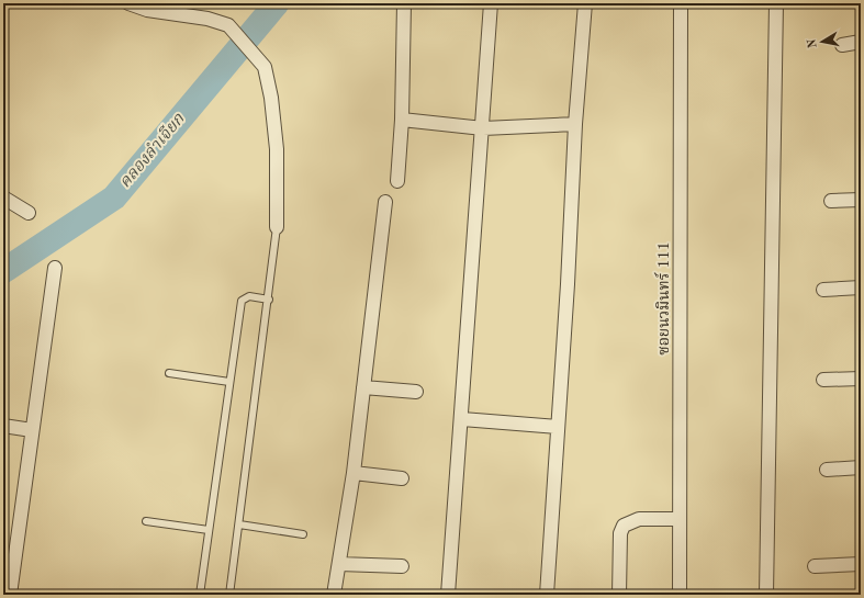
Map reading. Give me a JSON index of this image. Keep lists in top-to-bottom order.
{
  "streets": {
    "street": ["ซอยนวมินทร์ 111"]
  },
  "water": ["คลองลำเจียก"],
  "north": "left"
}
